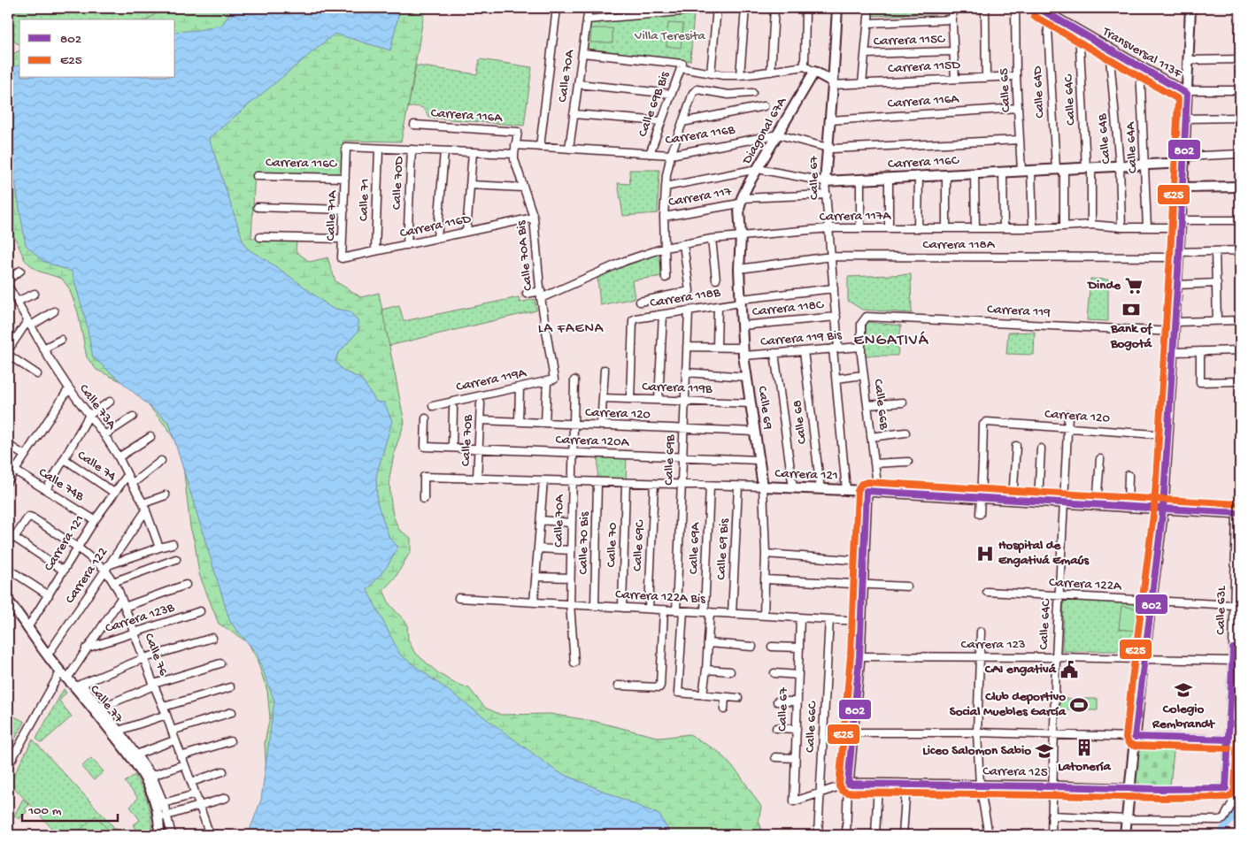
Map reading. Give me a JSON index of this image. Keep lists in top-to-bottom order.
{
  "streets": {
    "street": [
      "Carrera 115C",
      "Transversal 113F",
      "Carrera 115D",
      "Calle 70A",
      "Calle 65",
      "Calle 64D",
      "Calle 64C",
      "Carrera 116A",
      "Calle 69B Bis",
      "Diagonal 67A",
      "Carrera 116B",
      "Calle 64B",
      "Calle 64A",
      "Carrera 116C",
      "Calle 67",
      "Calle 70D",
      "Carrera 117",
      "Calle 71",
      "Calle 71A",
      "Carrera 117A",
      "Carrera 116D",
      "Carrera 118A",
      "Calle 70A Bis",
      "Carrera 118B",
      "Carrera 118C",
      "Carrera 119",
      "Carrera 119 Bis",
      "Carrera 119A",
      "Carrera 119B",
      "Calle 66B",
      "Calle 73A",
      "Calle 69",
      "Carrera 120",
      "Calle 68",
      "Calle 70B",
      "Carrera 120A",
      "Calle 69B",
      "Calle 74",
      "Carrera 121",
      "Calle 74B",
      "Calle 70 Bis",
      "Calle 70",
      "Calle 69C",
      "Calle 69A",
      "Calle 69 Bis",
      "Carrera 122",
      "Carrera 122A",
      "Carrera 122A Bis",
      "Calle 63L",
      "Carrera 123B",
      "Carrera 123",
      "Calle 76",
      "Calle 77",
      "Calle 66C",
      "Carrera 125"
    ]
  },
  "crossings": [
    ["Transversal 113F", "Calle 64D"],
    ["Transversal 113F", "Calle 64C"],
    ["Transversal 113F", "Calle 64B"],
    ["Transversal 113F", "Calle 64A"],
    ["Carrera 115D", "Calle 65"],
    ["Carrera 115D", "Calle 67"],
    ["Calle 70A", "Carrera 116B"],
    ["Calle 70A", "Carrera 120"],
    ["Calle 70A", "Carrera 120A"],
    ["Calle 70A", "Carrera 121"],
    ["Calle 70A", "Carrera 122A Bis"],
    ["Calle 65", "Carrera 116A"],
    ["Calle 65", "Carrera 116B"],
    ["Calle 65", "Carrera 116C"],
    ["Calle 64D", "Carrera 116C"],
    ["Calle 64D", "Carrera 117A"],
    ["Calle 64C", "Carrera 116C"],
    ["Calle 64C", "Carrera 117A"],
    ["Calle 64C", "Carrera 120"],
    ["Calle 64C", "Carrera 121"],
    ["Calle 64C", "Carrera 122A"],
    ["Calle 64C", "Carrera 123"],
    ["Calle 64C", "Carrera 125"],
    ["Carrera 116A", "Calle 67"],
    ["Carrera 116A", "Calle 70A Bis"],
    ["Calle 69B Bis", "Carrera 116B"],
    ["Diagonal 67A", "Carrera 116B"],
    ["Diagonal 67A", "Carrera 116C"],
    ["Diagonal 67A", "Carrera 117"],
    ["Diagonal 67A", "Calle 69"],
    ["Carrera 116B", "Calle 67"],
    ["Carrera 116B", "Calle 70A Bis"],
    ["Calle 64B", "Carrera 116C"],
    ["Calle 64B", "Carrera 117A"],
    ["Calle 64A", "Carrera 116C"],
    ["Calle 64A", "Carrera 117A"],
    ["Carrera 116C", "Calle 67"],
    ["Carrera 116C", "Calle 71A"],
    ["Calle 67", "Carrera 117"],
    ["Calle 67", "Carrera 117A"],
    ["Calle 67", "Carrera 118A"],
    ["Calle 67", "Carrera 118B"],
    ["Calle 67", "Carrera 118C"],
    ["Calle 67", "Carrera 119 Bis"],
    ["Calle 67", "Carrera 121"],
    ["Calle 67", "Carrera 122A Bis"],
    ["Calle 67", "Carrera 125"],
    ["Calle 70D", "Carrera 116D"],
    ["Carrera 117", "Calle 69"],
    ["Calle 71", "Calle 71A"],
    ["Calle 71", "Carrera 116D"],
    ["Calle 71A", "Carrera 116D"],
    ["Carrera 117A", "Calle 70A Bis"],
    ["Carrera 117A", "Calle 69"],
    ["Carrera 116D", "Calle 70A Bis"],
    ["Carrera 118A", "Calle 69"],
    ["Calle 70A Bis", "Carrera 119A"],
    ["Carrera 118B", "Carrera 119B"],
    ["Carrera 118B", "Calle 69"],
    ["Carrera 118B", "Calle 69B"],
    ["Carrera 118C", "Calle 69"],
    ["Carrera 119", "Calle 66B"],
    ["Carrera 119 Bis", "Calle 66B"],
    ["Carrera 119 Bis", "Calle 69"],
    ["Carrera 119 Bis", "Calle 68"],
    ["Carrera 119B", "Calle 69"],
    ["Carrera 119B", "Calle 69B"],
    ["Calle 66B", "Carrera 121"],
    ["Calle 73A", "Carrera 121"],
    ["Calle 73A", "Carrera 122"],
    ["Calle 69", "Carrera 120"],
    ["Calle 69", "Carrera 120A"],
    ["Calle 69", "Carrera 121"],
    ["Calle 69", "Carrera 122A Bis"],
    ["Carrera 120", "Calle 70B"],
    ["Carrera 120", "Calle 69B"],
    ["Carrera 120", "Carrera 121"],
    ["Calle 68", "Carrera 121"],
    ["Calle 70B", "Carrera 120A"],
    ["Calle 70B", "Carrera 121"],
    ["Carrera 120A", "Calle 69B"],
    ["Calle 69B", "Carrera 121"],
    ["Calle 69B", "Calle 69A"],
    ["Calle 69B", "Carrera 122A Bis"],
    ["Calle 74", "Carrera 121"],
    ["Carrera 121", "Calle 74B"],
    ["Carrera 121", "Calle 70 Bis"],
    ["Carrera 121", "Calle 70"],
    ["Carrera 121", "Calle 69C"],
    ["Carrera 121", "Calle 69A"],
    ["Carrera 121", "Calle 69 Bis"],
    ["Carrera 121", "Calle 63L"],
    ["Carrera 121", "Calle 76"],
    ["Carrera 121", "Calle 77"],
    ["Calle 70 Bis", "Carrera 122A Bis"],
    ["Calle 70", "Carrera 122A Bis"],
    ["Calle 69C", "Carrera 122A Bis"],
    ["Calle 69A", "Carrera 122A Bis"],
    ["Calle 69 Bis", "Carrera 122A Bis"],
    ["Carrera 122", "Calle 76"],
    ["Carrera 122", "Calle 77"],
    ["Carrera 122A", "Calle 63L"],
    ["Carrera 122A Bis", "Calle 66C"],
    ["Calle 63L", "Carrera 123"],
    ["Calle 63L", "Carrera 125"],
    ["Carrera 123B", "Calle 76"],
    ["Calle 66C", "Carrera 125"]
  ],
  "districts": ["LA FAENA", "ENGATIVÁ"],
  "parks": ["Villa Teresita"],
  "places": {
    "supermarket": ["Dinde"],
    "bank": ["Bank of Bogotá"],
    "hospital": ["Hospital de Engativá Emaús"],
    "public building": ["CAI engativá"],
    "school or university": ["Colegio Rembrandt", "Liceo Salomon Sabio"],
    "sports": ["Club deportivo Social Muebles García"],
    "building": ["Latonería"]
  },
  "lines": ["transit line 802", "transit line E25"],
  "legend": ["802", "E25"],
  "scale_bar": "100 m"
}
